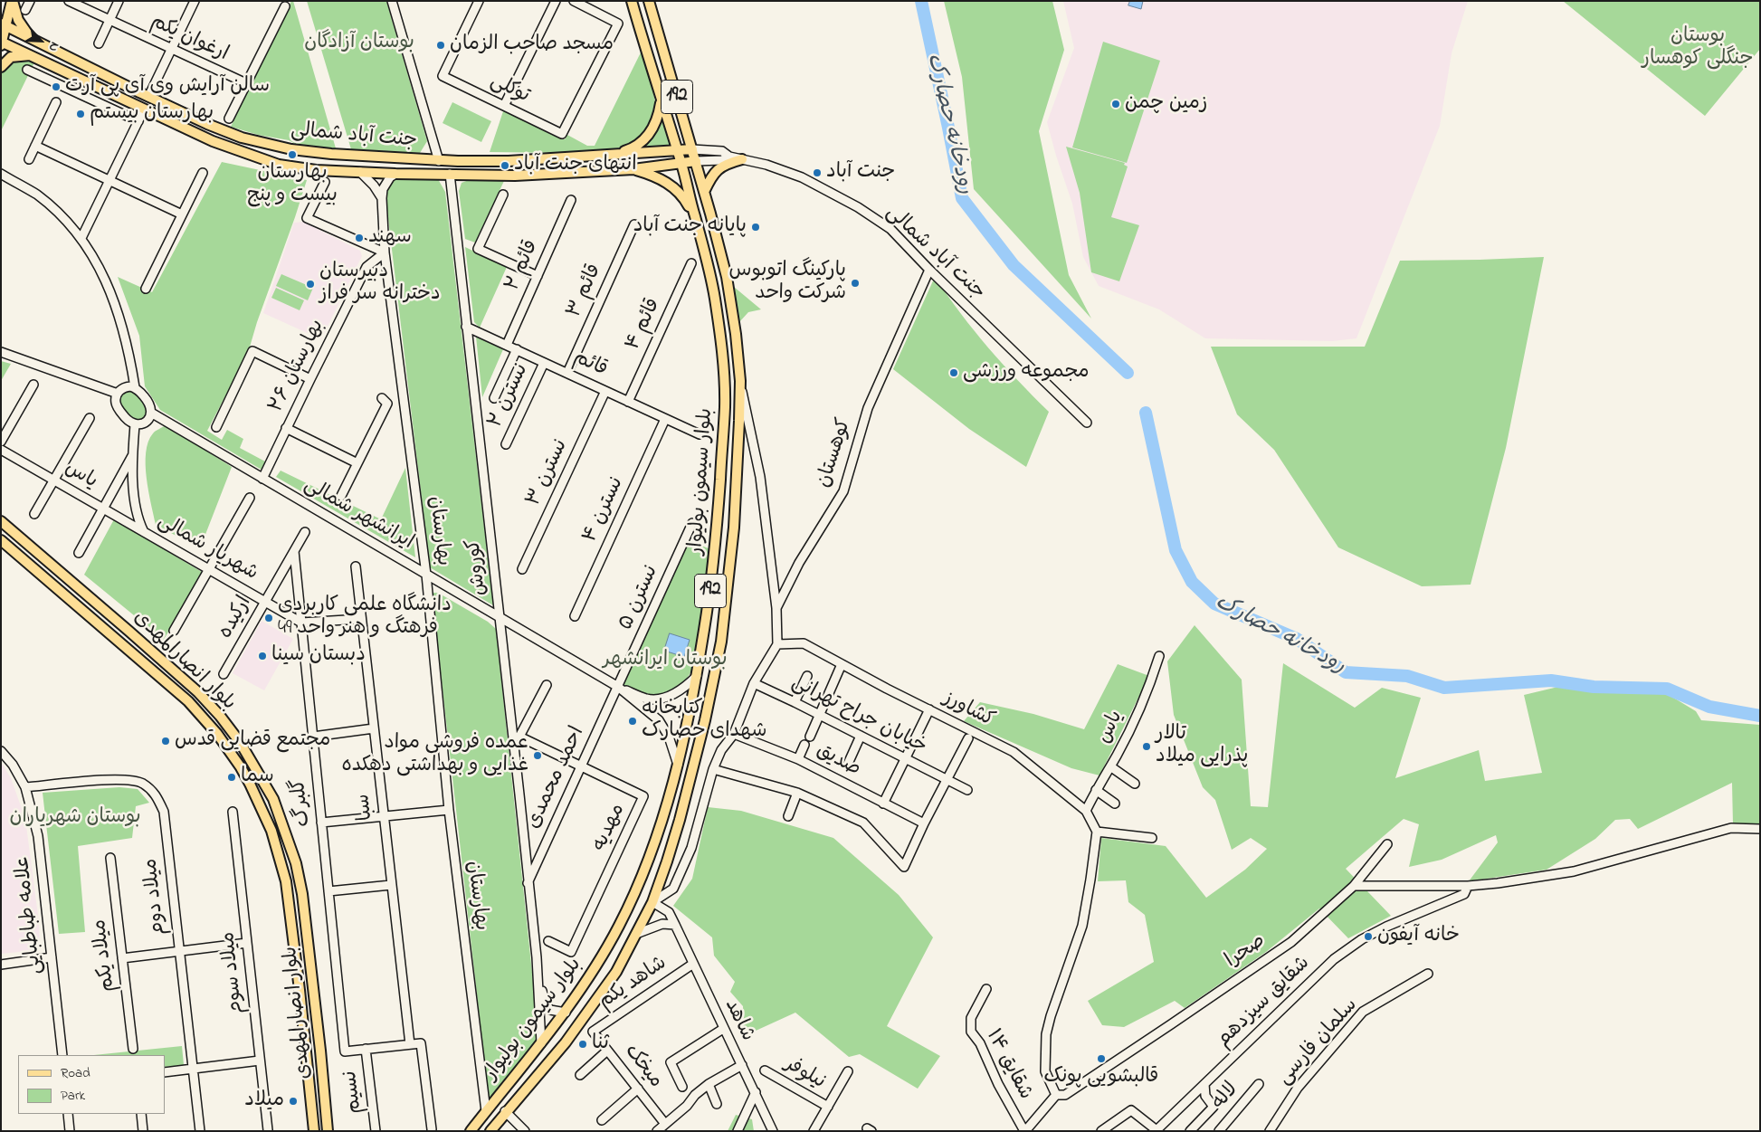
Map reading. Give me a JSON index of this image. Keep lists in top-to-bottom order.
{
  "streets": {
    "main road": [
      "192",
      "جنت آباد شمالی",
      "بلوار سیمون بولیوار",
      "بلوار انصارالمهدی"
    ],
    "street": [
      "ارغوان یکم",
      "توکلی",
      "قائم ۲",
      "قائم ۳",
      "قائم ۴",
      "قائم",
      "بهارستان ۲۶",
      "نسترن ۲",
      "کوهستان",
      "نسترن ۳",
      "یاس",
      "نسترن ۴",
      "ایرانشهر شمالی",
      "بهارستان",
      "شهریار شمالی",
      "کوروش",
      "نسترن ۵",
      "ارکیده",
      "کشاورز",
      "خیابان جراح تهرانی",
      "صدیق",
      "احمد محمدی",
      "گلبرگ",
      "سبا",
      "مهدیه",
      "میلاد دوم",
      "علامه طباطبایی",
      "صحرا",
      "میلاد یکم",
      "میلاد سوم",
      "شاهد یکم",
      "شقایق سیزدهم",
      "شاهد",
      "سلمان فارسی",
      "شقایق ۱۴",
      "میخک",
      "نیلوفر",
      "نسیم",
      "لاله"
    ]
  },
  "crossings": [
    ["جنت آباد شمالی", "کوهستان"],
    ["جنت آباد شمالی", "بلوار سیمون بولیوار"],
    ["جنت آباد شمالی", "بهارستان"],
    ["جنت آباد شمالی", "کوروش"],
    ["قائم ۲", "قائم"],
    ["قائم ۳", "قائم"],
    ["قائم ۴", "قائم"],
    ["قائم", "نسترن ۲"],
    ["قائم", "نسترن ۳"],
    ["قائم", "نسترن ۴"],
    ["قائم", "کوروش"],
    ["بهارستان ۲۶", "ایرانشهر شمالی"],
    ["بهارستان ۲۶", "بهارستان"],
    ["کوهستان", "کشاورز"],
    ["یاس", "شهریار شمالی"],
    ["یاس", "کشاورز"],
    ["بلوار سیمون بولیوار", "بهارستان"],
    ["بلوار سیمون بولیوار", "شاهد"],
    ["ایرانشهر شمالی", "بهارستان"],
    ["ایرانشهر شمالی", "شهریار شمالی"],
    ["ایرانشهر شمالی", "کوروش"],
    ["ایرانشهر شمالی", "نسترن ۵"],
    ["ایرانشهر شمالی", "احمد محمدی"],
    ["شهریار شمالی", "ارکیده"],
    ["شهریار شمالی", "گلبرگ"],
    ["کوروش", "احمد محمدی"],
    ["نسترن ۵", "احمد محمدی"],
    ["ارکیده", "گلبرگ"],
    ["احمد محمدی", "مهدیه"],
    ["گلبرگ", "نسیم"],
    ["میلاد دوم", "علامه طباطبایی"],
    ["شاهد یکم", "شاهد"],
    ["شاهد یکم", "میخک"]
  ],
  "water": ["رودخانه حصارک"],
  "parks": [
    "بوستان جنگلی کوهسار",
    "بوستان آزادگان",
    "بوستان ایرانشهر",
    "بوستان شهریاران"
  ],
  "places": [
    "مسجد صاحب الزمان",
    "سالن آرایش وی آی پی آرت",
    "زمین چمن",
    "بهارستان بیستم",
    "بهارستان بیست و پنج",
    "انتهای جنت آباد",
    "جنت آباد",
    "پایانه جنت آباد",
    "سهند",
    "پارکینگ اتوبوس شرکت واحد",
    "دبیرستان دخترانه سر فراز",
    "مجموعه ورزشی",
    "دانشگاه علمی کاربردی فرهتگ و هنر واحد 49",
    "دبستان سینا",
    "کتابخانه شهدای حصارک",
    "مجتمع قضایی قدس",
    "تالار پذرایی میلاد",
    "عمده فروشی مواد غذایی و بهداشتی دهکده",
    "سما",
    "خانه آیفون",
    "ثنا",
    "قالبشویی پونک",
    "میلاد"
  ],
  "legend": ["Road", "Park"],
  "north": "bottom right"
}
